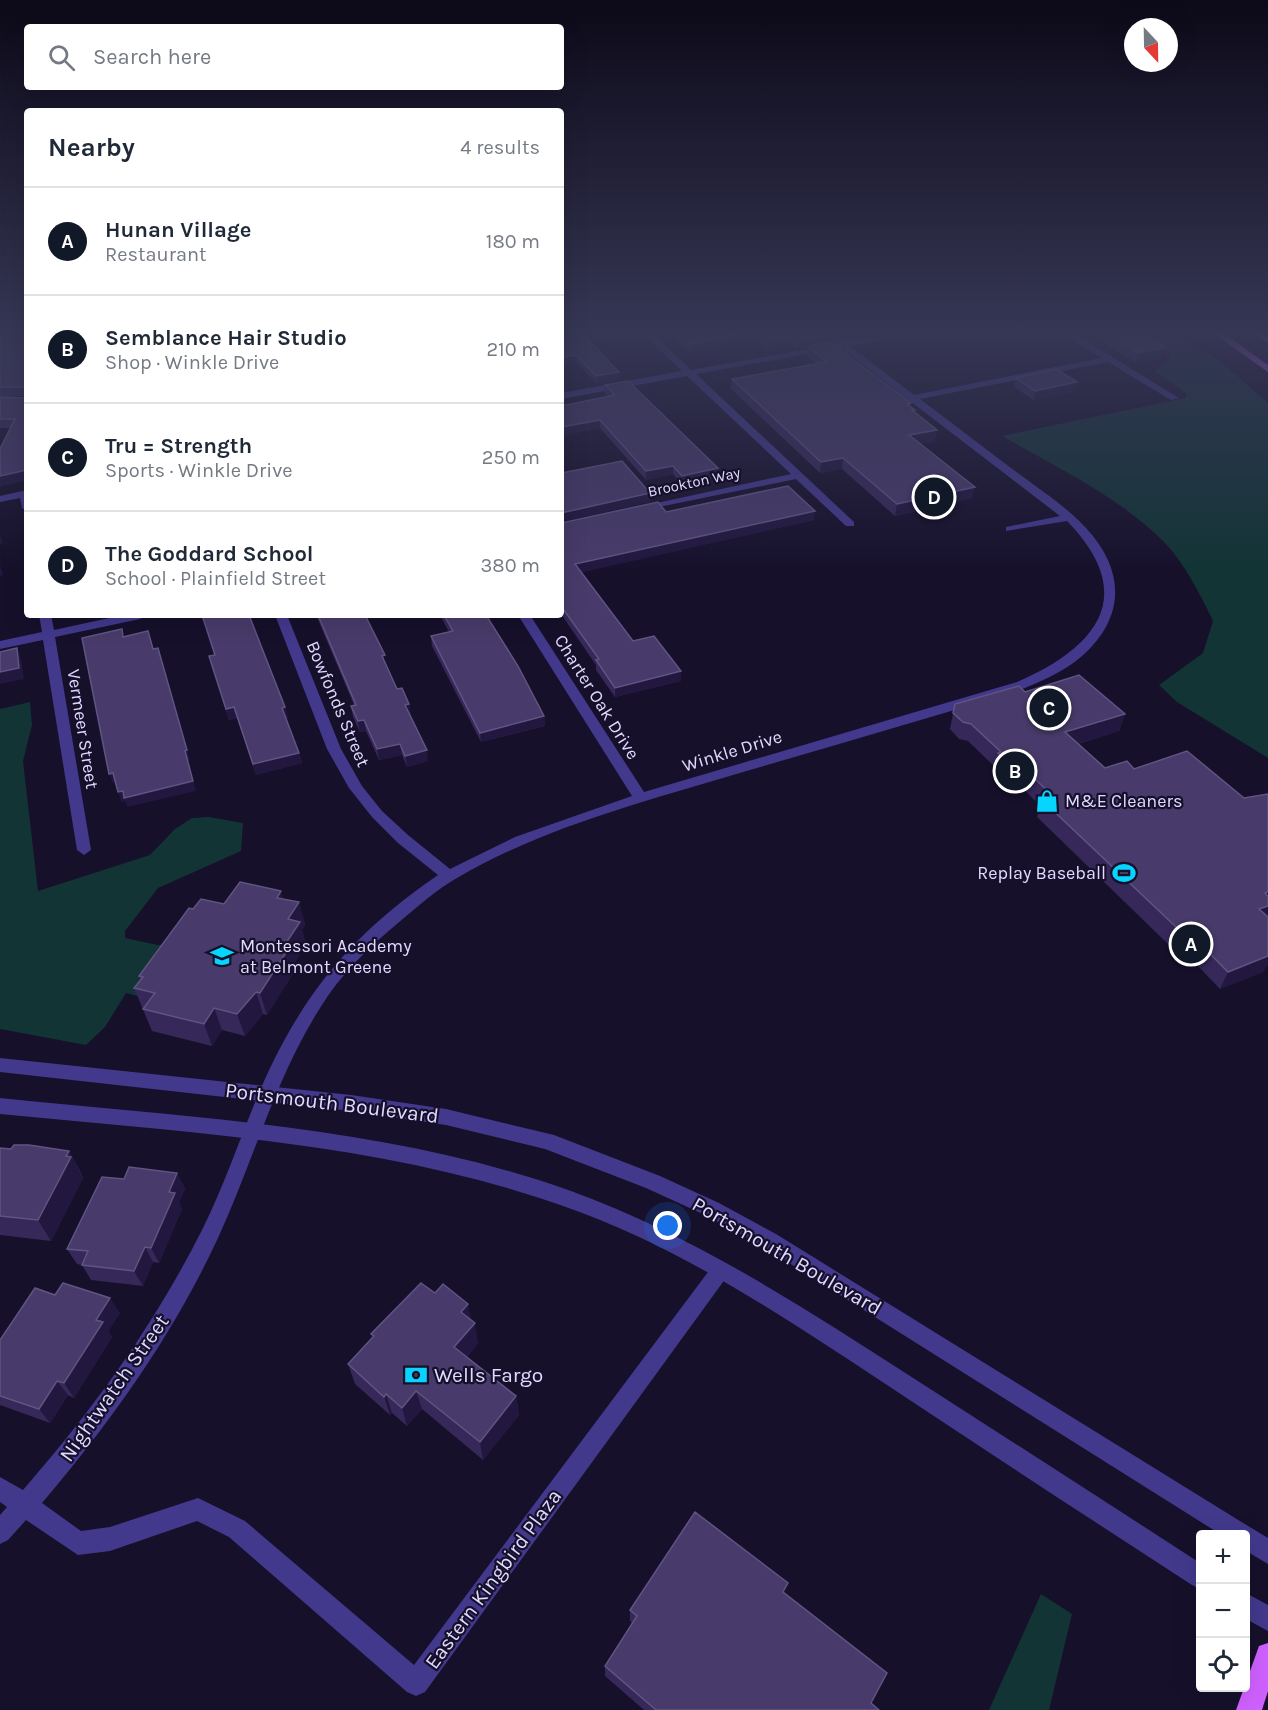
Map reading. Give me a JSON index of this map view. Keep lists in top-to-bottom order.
{
  "streets": {
    "street": [
      "Brookton Way",
      "Charter Oak Drive",
      "Bowfonds Street",
      "Vermeer Street",
      "Winkle Drive",
      "Portsmouth Boulevard",
      "Nightwatch Street",
      "Eastern Kingbird Plaza"
    ]
  },
  "crossings": [
    ["Charter Oak Drive", "Winkle Drive"],
    ["Bowfonds Street", "Winkle Drive"],
    ["Winkle Drive", "Portsmouth Boulevard"],
    ["Winkle Drive", "Nightwatch Street"],
    ["Portsmouth Boulevard", "Nightwatch Street"],
    ["Portsmouth Boulevard", "Eastern Kingbird Plaza"],
    ["Nightwatch Street", "Eastern Kingbird Plaza"]
  ],
  "places": {
    "shop": ["M&E Cleaners"],
    "sports": ["Replay Baseball"],
    "school or university": ["Montessori Academy at Belmont Greene"],
    "bank": ["Wells Fargo"]
  },
  "north": "bottom",
  "page": {
    "search": "Search here",
    "heading": ["Nearby", "4 results"],
    "list": [
      {
        "mark": "A",
        "name": "Hunan Village",
        "note": "Restaurant",
        "value": "180 m"
      },
      {
        "mark": "B",
        "name": "Semblance Hair Studio",
        "note": "Shop · Winkle Drive",
        "value": "210 m"
      },
      {
        "mark": "C",
        "name": "Tru = Strength",
        "note": "Sports · Winkle Drive",
        "value": "250 m"
      },
      {
        "mark": "D",
        "name": "The Goddard School",
        "note": "School · Plainfield Street",
        "value": "380 m"
      }
    ],
    "pins": [
      "D",
      "C",
      "B",
      "A"
    ],
    "map_buttons": ["+", "−"]
  }
}
